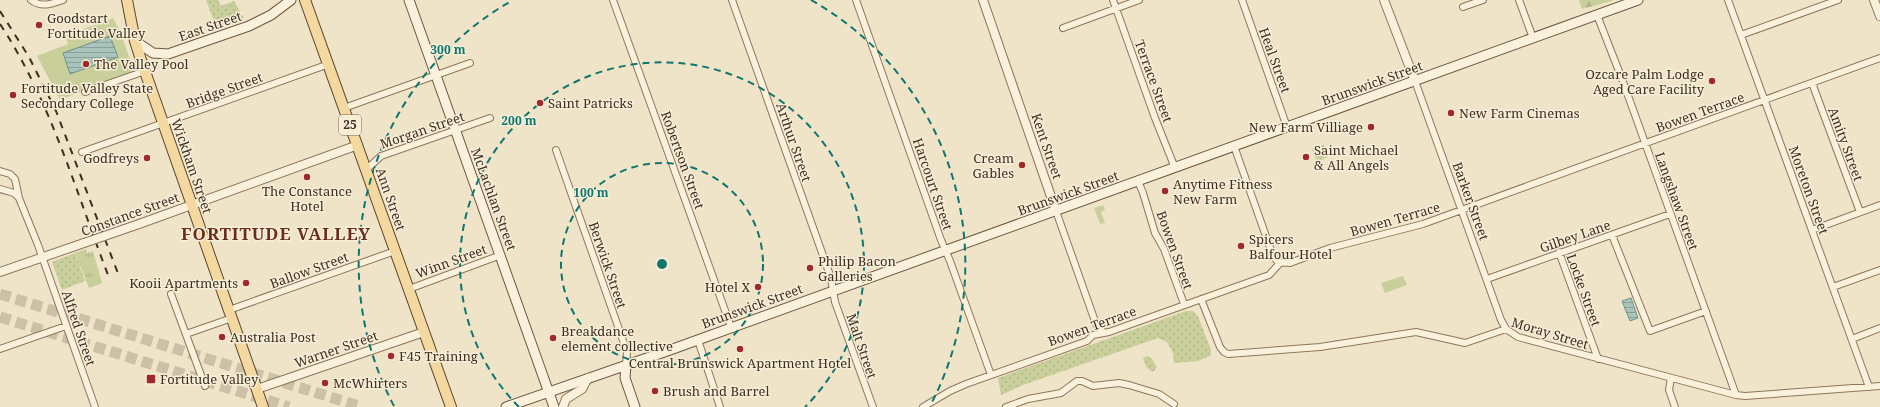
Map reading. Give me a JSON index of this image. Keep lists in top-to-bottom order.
{
  "streets": {
    "main road": [
      "East Street",
      "Brunswick Street",
      "25",
      "Wickham Street",
      "Ann Street",
      "McLachlan Street"
    ],
    "street": [
      "Heal Street",
      "Terrace Street",
      "Bridge Street",
      "Bowen Terrace",
      "Morgan Street",
      "Arthur Street",
      "Amity Street",
      "Kent Street",
      "Robertson Street",
      "Harcourt Street",
      "Moreton Street",
      "Barker Street",
      "Langshaw Street",
      "Constance Street",
      "Gilbey Lane",
      "Bowen Street",
      "Winn Street",
      "Berwick Street",
      "Ballow Street",
      "Locke Street",
      "Alfred Street",
      "Moray Street",
      "Malt Street",
      "Warner Street"
    ]
  },
  "crossings": [
    ["East Street", "Wickham Street"],
    ["Heal Street", "Brunswick Street"],
    ["Terrace Street", "Brunswick Street"],
    ["Brunswick Street", "Arthur Street"],
    ["Brunswick Street", "Kent Street"],
    ["Brunswick Street", "Robertson Street"],
    ["Brunswick Street", "Harcourt Street"],
    ["Brunswick Street", "McLachlan Street"],
    ["Brunswick Street", "Barker Street"],
    ["Brunswick Street", "Langshaw Street"],
    ["Brunswick Street", "Bowen Street"],
    ["Brunswick Street", "Berwick Street"],
    ["Brunswick Street", "Malt Street"],
    ["Bridge Street", "Wickham Street"],
    ["Bridge Street", "Ann Street"],
    ["Bowen Terrace", "Amity Street"],
    ["Bowen Terrace", "Kent Street"],
    ["Bowen Terrace", "Harcourt Street"],
    ["Bowen Terrace", "Moreton Street"],
    ["Bowen Terrace", "Barker Street"],
    ["Bowen Terrace", "Langshaw Street"],
    ["Bowen Terrace", "Bowen Street"],
    ["Bowen Terrace", "Moray Street"],
    ["Morgan Street", "Ann Street"],
    ["Morgan Street", "McLachlan Street"],
    ["Arthur Street", "Malt Street"],
    ["Wickham Street", "Constance Street"],
    ["Wickham Street", "Ballow Street"],
    ["Wickham Street", "Warner Street"],
    ["Moreton Street", "Moray Street"],
    ["Ann Street", "Constance Street"],
    ["Ann Street", "Winn Street"],
    ["Ann Street", "Ballow Street"],
    ["Ann Street", "Warner Street"],
    ["McLachlan Street", "Winn Street"],
    ["Barker Street", "Gilbey Lane"],
    ["Barker Street", "Moray Street"],
    ["Langshaw Street", "Gilbey Lane"],
    ["Langshaw Street", "Moray Street"],
    ["Constance Street", "Alfred Street"],
    ["Gilbey Lane", "Locke Street"],
    ["Locke Street", "Moray Street"]
  ],
  "districts": ["FORTITUDE VALLEY"],
  "places": {
    "other": [
      "Goodstart Fortitude Valley",
      "The Valley Pool",
      "Ozcare Palm Lodge Aged Care Facility",
      "Fortitude Valley State Secondary College",
      "Saint Patricks",
      "New Farm Cinemas",
      "New Farm Villiage",
      "Saint Michael & All Angels",
      "Godfreys",
      "Cream Gables",
      "The Constance Hotel",
      "Anytime Fitness New Farm",
      "Spicers Balfour Hotel",
      "Philip Bacon Galleries",
      "Kooii Apartments",
      "Hotel X",
      "Australia Post",
      "Breakdance element collective",
      "Central Brunswick Apartment Hotel",
      "F45 Training",
      "McWhirters",
      "Brush and Barrel"
    ],
    "transit": ["Fortitude Valley"]
  },
  "rings": ["300 m", "200 m", "100 m"]
}
